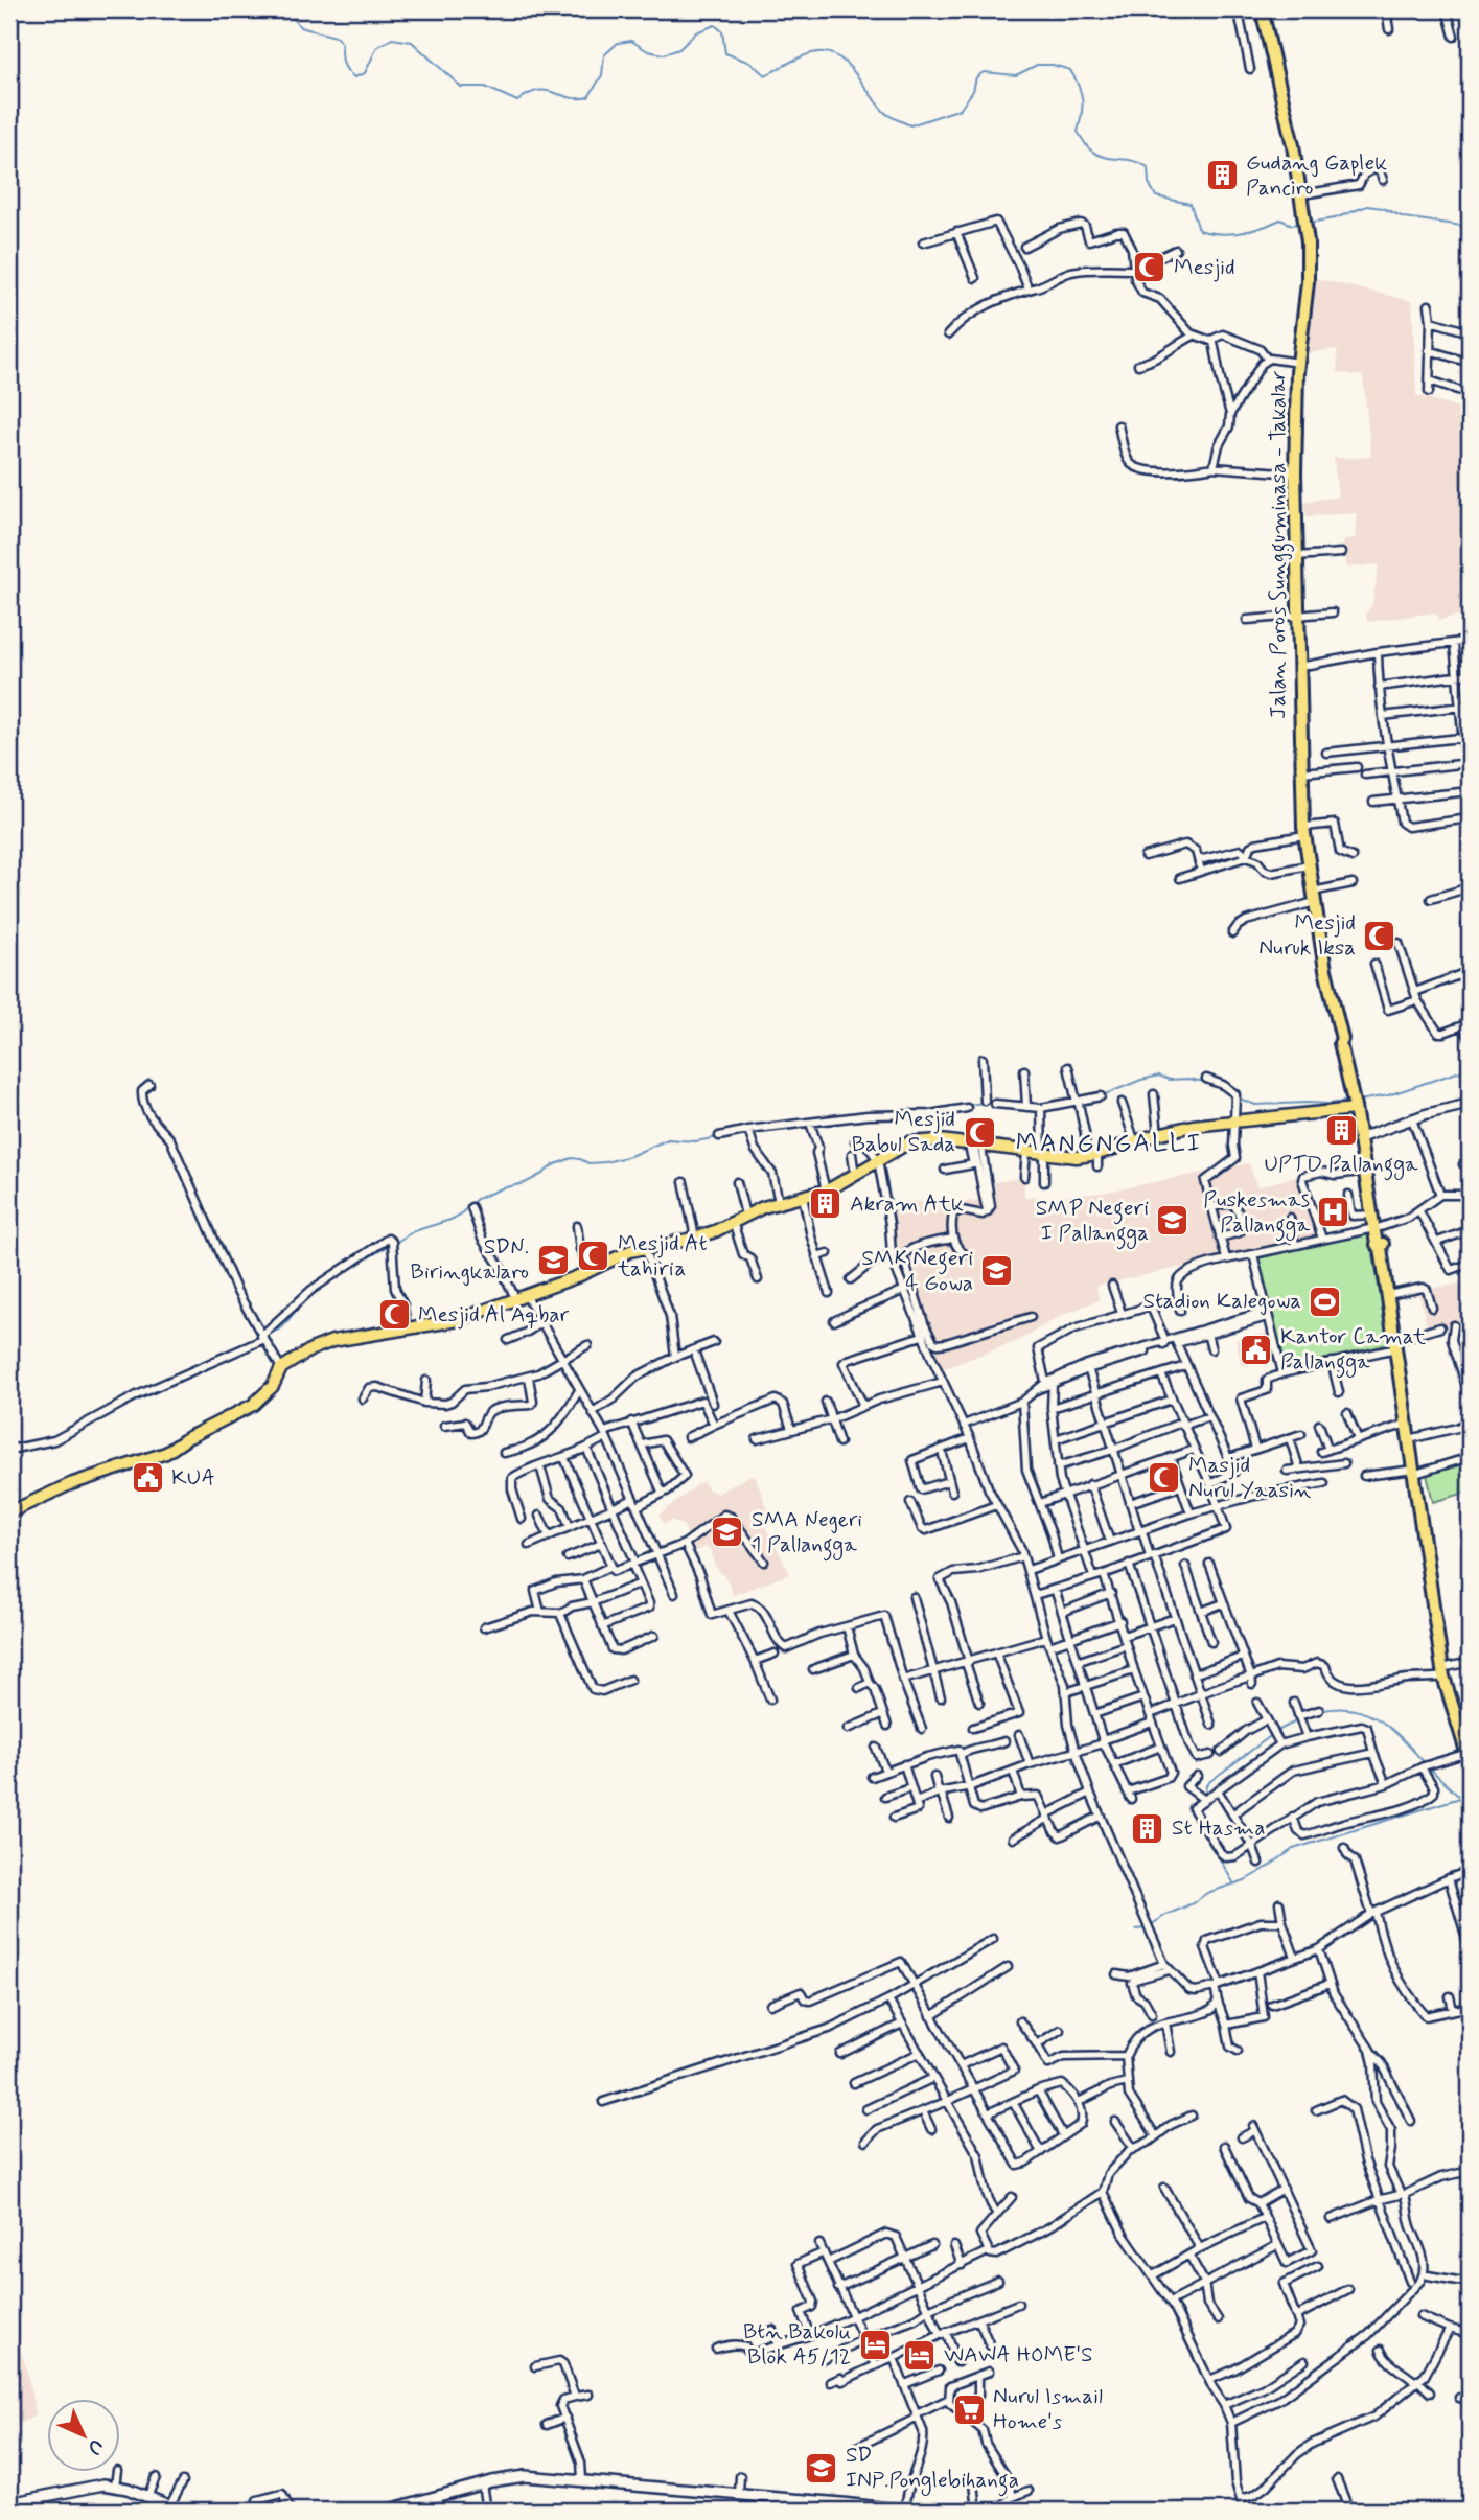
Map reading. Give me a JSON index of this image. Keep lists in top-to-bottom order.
{
  "streets": {
    "highway": ["Jalan Poros Sungguminasa - Takalar"]
  },
  "districts": ["MANGNGALLI"],
  "places": {
    "building": [
      "Gudang Gaplek Panciro",
      "UPTD Pallangga",
      "Akram Atk",
      "St Hasma"
    ],
    "mosque": [
      "Mesjid",
      "Mesjid Nuruk Iksa",
      "Mesjid Babul Sada",
      "Mesjid At tahiria",
      "Mesjid Al Aqbar",
      "Masjid Nurul Yaasin"
    ],
    "hospital": ["Puskesmas Pallangga"],
    "school or university": [
      "SMP Negeri I Pallangga",
      "SDN. Biringkalaro",
      "SMK Negeri 4 Gowa",
      "SMA Negeri 1 Pallangga",
      "SD INP.Ponglebihanga"
    ],
    "sports": ["Stadion Kalegowa"],
    "public building": ["Kantor Camat Pallangga", "KUA"],
    "hotel": ["Btn Bakolu Blok A5/12", "WAWA HOME'S"],
    "supermarket": ["Nurul Ismail Home's"]
  },
  "north": "bottom right"
}
